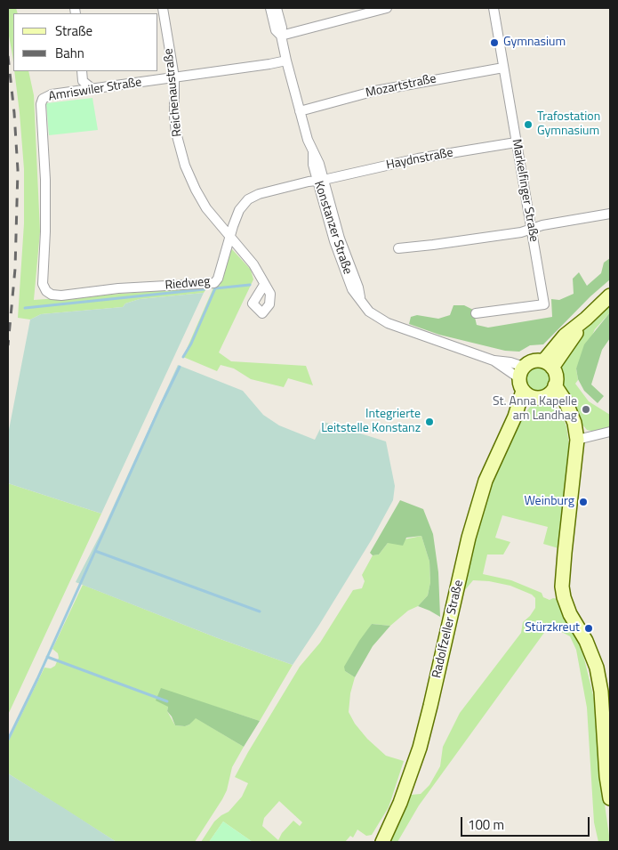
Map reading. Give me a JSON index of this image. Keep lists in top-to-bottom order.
{
  "streets": {
    "street": [
      "Mozartstraße",
      "Amriswiler Straße",
      "Reichenaustraße",
      "Haydnstraße",
      "Markelfinger Straße",
      "Konstanzer Straße",
      "Riedweg",
      "Radolfzeller Straße"
    ]
  },
  "crossings": [
    ["Mozartstraße", "Markelfinger Straße"],
    ["Mozartstraße", "Konstanzer Straße"],
    ["Amriswiler Straße", "Reichenaustraße"],
    ["Amriswiler Straße", "Konstanzer Straße"],
    ["Amriswiler Straße", "Riedweg"],
    ["Reichenaustraße", "Riedweg"],
    ["Haydnstraße", "Markelfinger Straße"],
    ["Haydnstraße", "Konstanzer Straße"],
    ["Haydnstraße", "Riedweg"],
    ["Konstanzer Straße", "Riedweg"],
    ["Konstanzer Straße", "Radolfzeller Straße"]
  ],
  "places": [
    "Gymnasium",
    "Trafostation Gymnasium",
    "St. Anna Kapelle am Landhag",
    "Integrierte Leitstelle Konstanz",
    "Weinburg",
    "Stürzkreut"
  ],
  "legend": ["Straße", "Bahn"],
  "scale_bar": "100 m"
}
